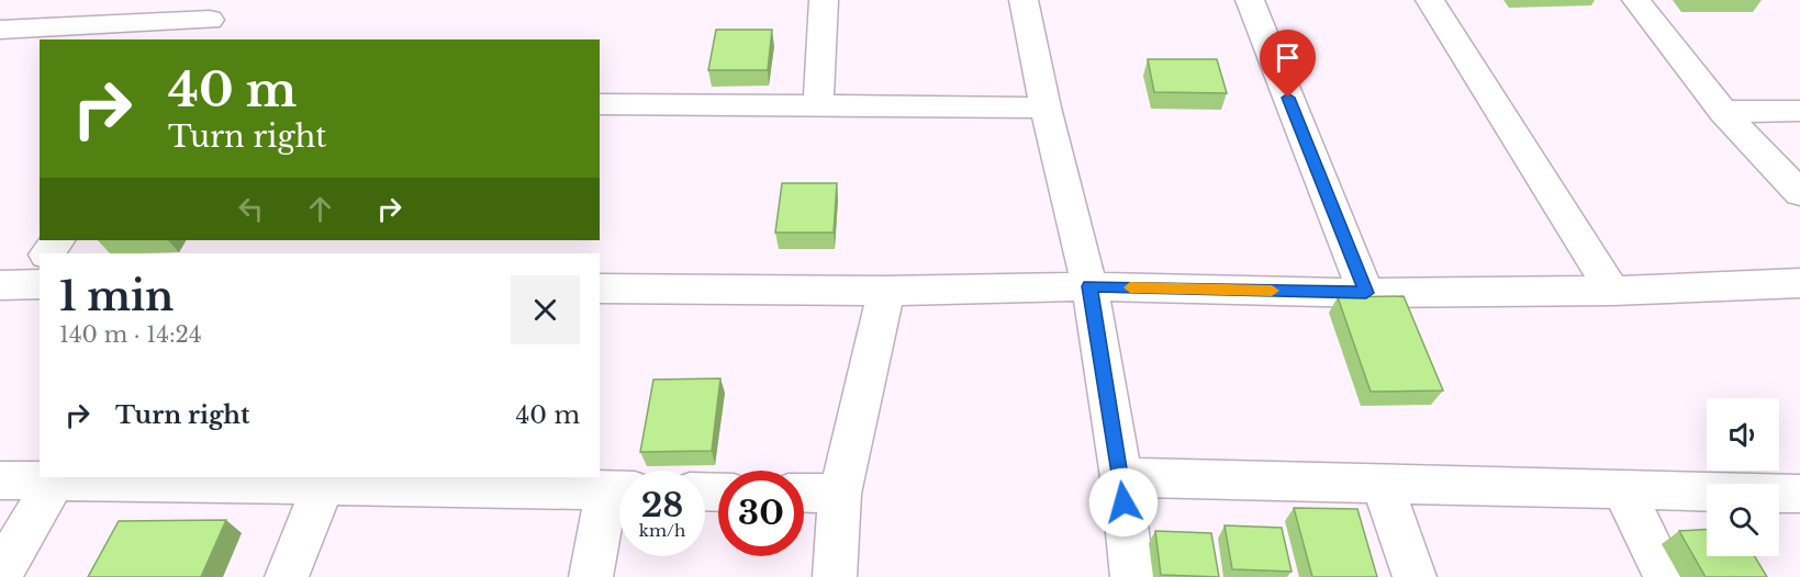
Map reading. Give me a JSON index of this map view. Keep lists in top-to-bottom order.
{
  "page": {
    "turn": ["40 m", "Turn right"],
    "heading": ["1 min", "140 m · 14:24"],
    "list": [
      {
        "name": "Turn right",
        "value": "40 m"
      }
    ],
    "speed": "28 km/h",
    "limit": "30"
  }
}
